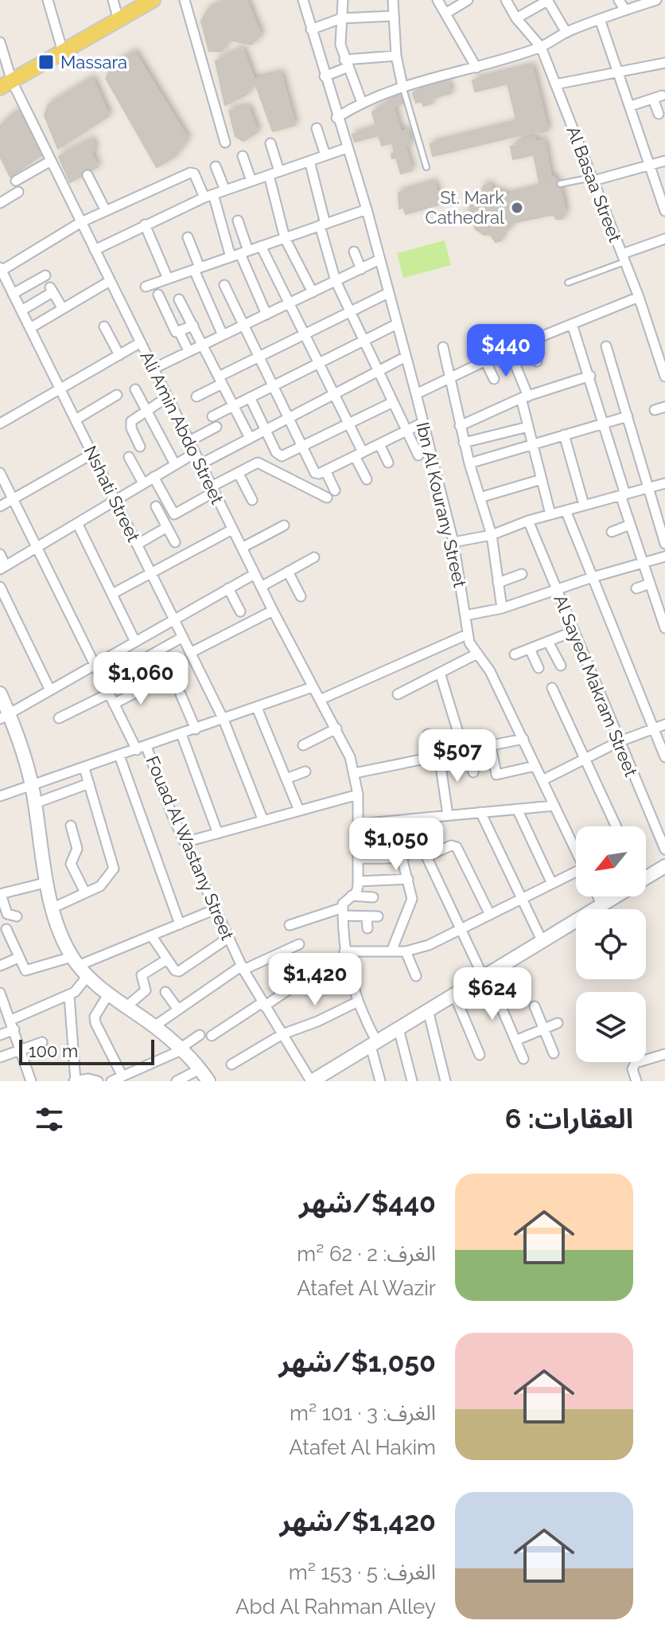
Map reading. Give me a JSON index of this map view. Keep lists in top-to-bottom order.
{
  "streets": {
    "street": [
      "Al Basaa Street",
      "Ali Amin Abdo Street",
      "Nshati Street",
      "Ibn Al Kourany Street",
      "Al Sayed Makram Street",
      "Fouad Al Wastany Street"
    ]
  },
  "places": {
    "transit": ["Massara"],
    "other": ["St. Mark Cathedral"]
  },
  "scale_bar": "100 m",
  "north": "bottom left",
  "page": {
    "price": [
      "$440",
      "$1,060",
      "$507",
      "$1,050",
      "$1,420",
      "$624"
    ],
    "scale": "100 m",
    "heading": "العقارات: 6",
    "list": [
      {
        "name": "$440/شهر",
        "note": "الغرف: 2 · 62 m² · Atafet Al Wazir"
      },
      {
        "name": "$1,050/شهر",
        "note": "الغرف: 3 · 101 m² · Atafet Al Hakim"
      },
      {
        "name": "$1,420/شهر",
        "note": "الغرف: 5 · 153 m² · Abd Al Rahman Alley"
      }
    ]
  }
}
